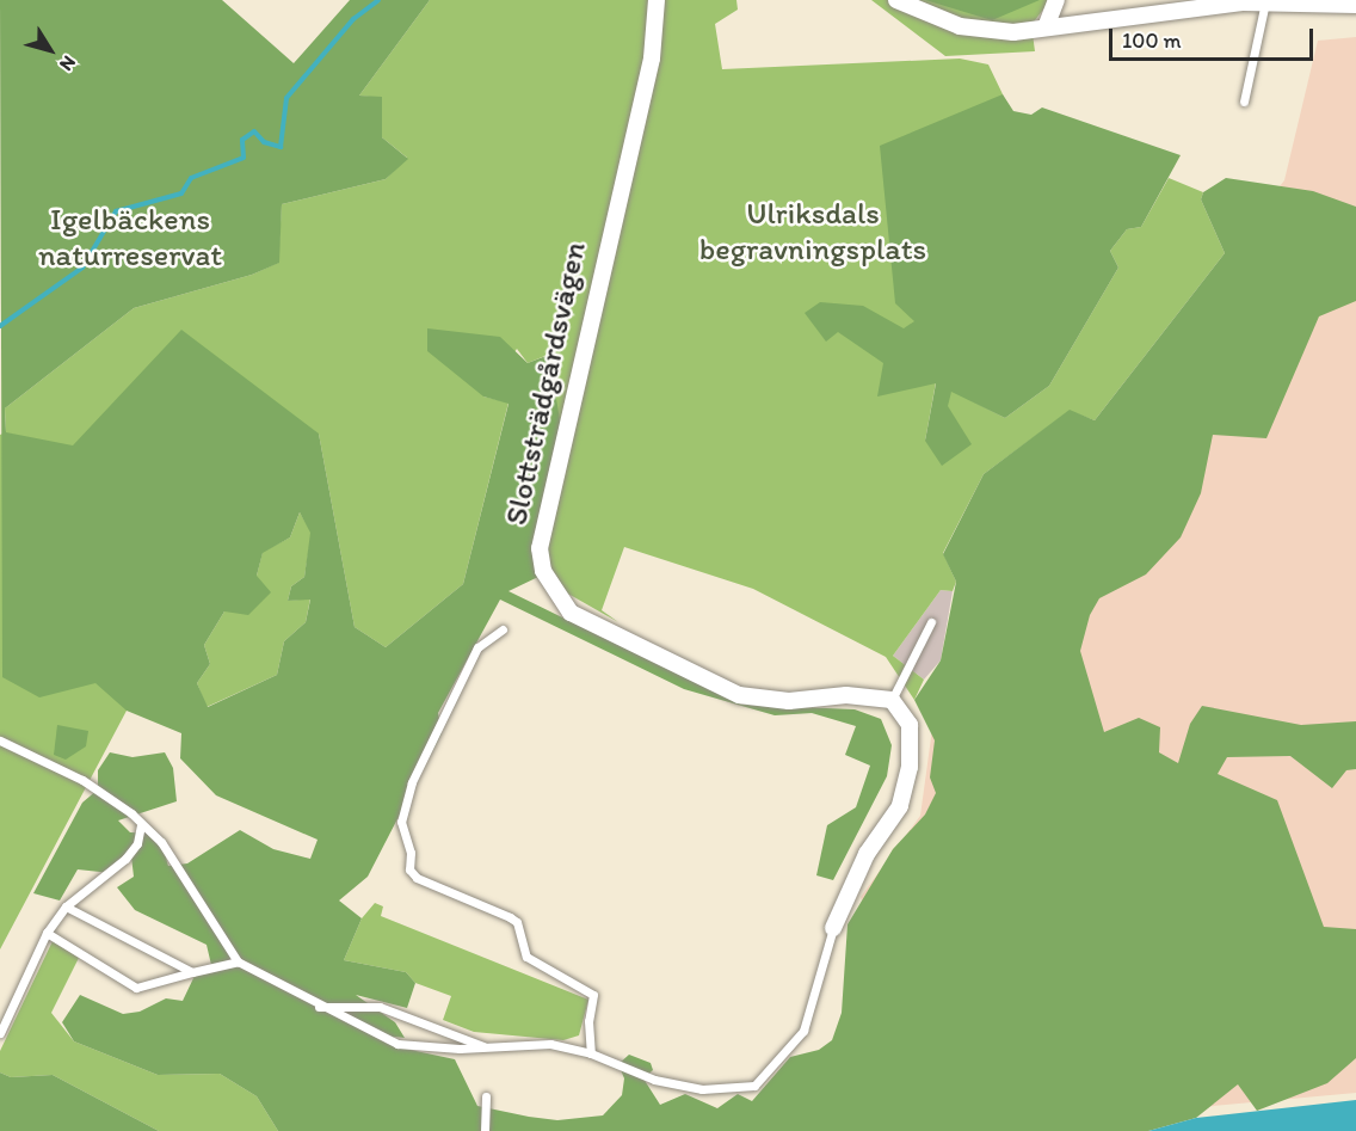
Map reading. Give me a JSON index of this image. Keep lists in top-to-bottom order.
{
  "streets": {
    "street": ["Slottsträdgårdsvägen"]
  },
  "parks": ["Ulriksdals begravningsplats", "Igelbäckens naturreservat"],
  "scale_bar": "100 m",
  "north": "bottom right"
}
